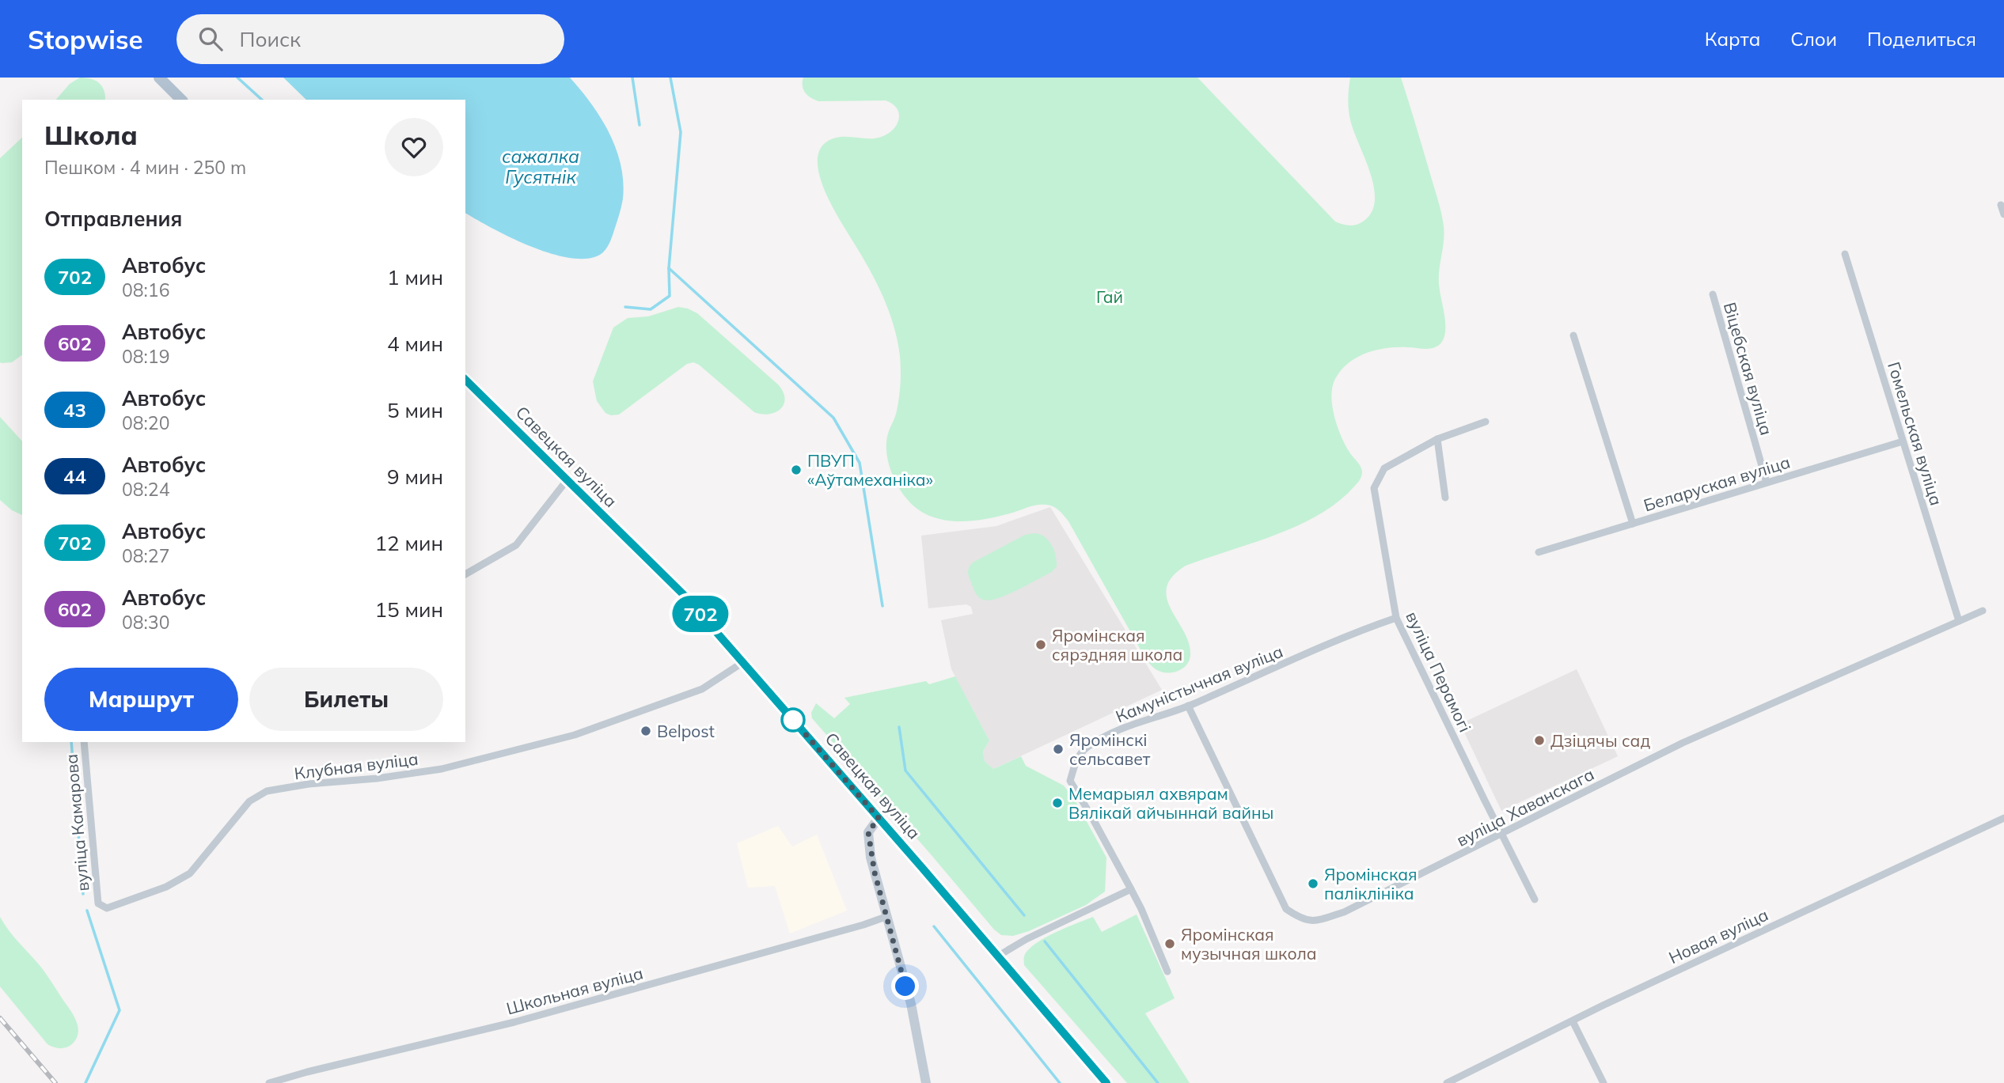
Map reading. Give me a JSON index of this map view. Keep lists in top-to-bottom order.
{
  "streets": {
    "main road": ["Савецкая вуліца"],
    "street": [
      "Віцебская вуліца",
      "Гомельская вуліца",
      "Беларуская вуліца",
      "вуліца Перамогі",
      "Камуністычная вуліца",
      "Клубная вуліца",
      "вуліца Хаванскага",
      "вуліца Камарова",
      "Новая вуліца",
      "Школьная вуліца"
    ]
  },
  "crossings": [
    ["Віцебская вуліца", "Беларуская вуліца"],
    ["Гомельская вуліца", "Беларуская вуліца"],
    ["Гомельская вуліца", "вуліца Хаванскага"],
    ["Савецкая вуліца", "Клубная вуліца"],
    ["вуліца Перамогі", "Камуністычная вуліца"],
    ["вуліца Перамогі", "вуліца Хаванскага"],
    ["Камуністычная вуліца", "вуліца Хаванскага"],
    ["Клубная вуліца", "вуліца Камарова"]
  ],
  "water": ["сажалка Гусятнік"],
  "parks": ["Гай"],
  "places": [
    "ПВУП «Аўтамеханіка»",
    "Яромінская сярэдняя школа",
    "Belpost",
    "Дзіцячы сад",
    "Яромінскі сельсавет",
    "Мемарыял ахвярам Вялікай айчыннай вайны",
    "Яромінская паліклініка",
    "Яромінская музычная школа"
  ],
  "lines": ["bus line 702"],
  "page": {
    "header": "Stopwise",
    "search": "Поиск",
    "nav": ["Карта", "Слои", "Поделиться"],
    "on_map": "702",
    "heading": [
      ["Школа", "Пешком · 4 мин · 250 m"],
      "Отправления"
    ],
    "list": [
      {
        "mark": "702",
        "name": "Автобус",
        "note": "08:16",
        "value": "1 мин"
      },
      {
        "mark": "602",
        "name": "Автобус",
        "note": "08:19",
        "value": "4 мин"
      },
      {
        "mark": "43",
        "name": "Автобус",
        "note": "08:20",
        "value": "5 мин"
      },
      {
        "mark": "44",
        "name": "Автобус",
        "note": "08:24",
        "value": "9 мин"
      },
      {
        "mark": "702",
        "name": "Автобус",
        "note": "08:27",
        "value": "12 мин"
      },
      {
        "mark": "602",
        "name": "Автобус",
        "note": "08:30",
        "value": "15 мин"
      }
    ],
    "buttons": ["Маршрут", "Билеты"]
  }
}
